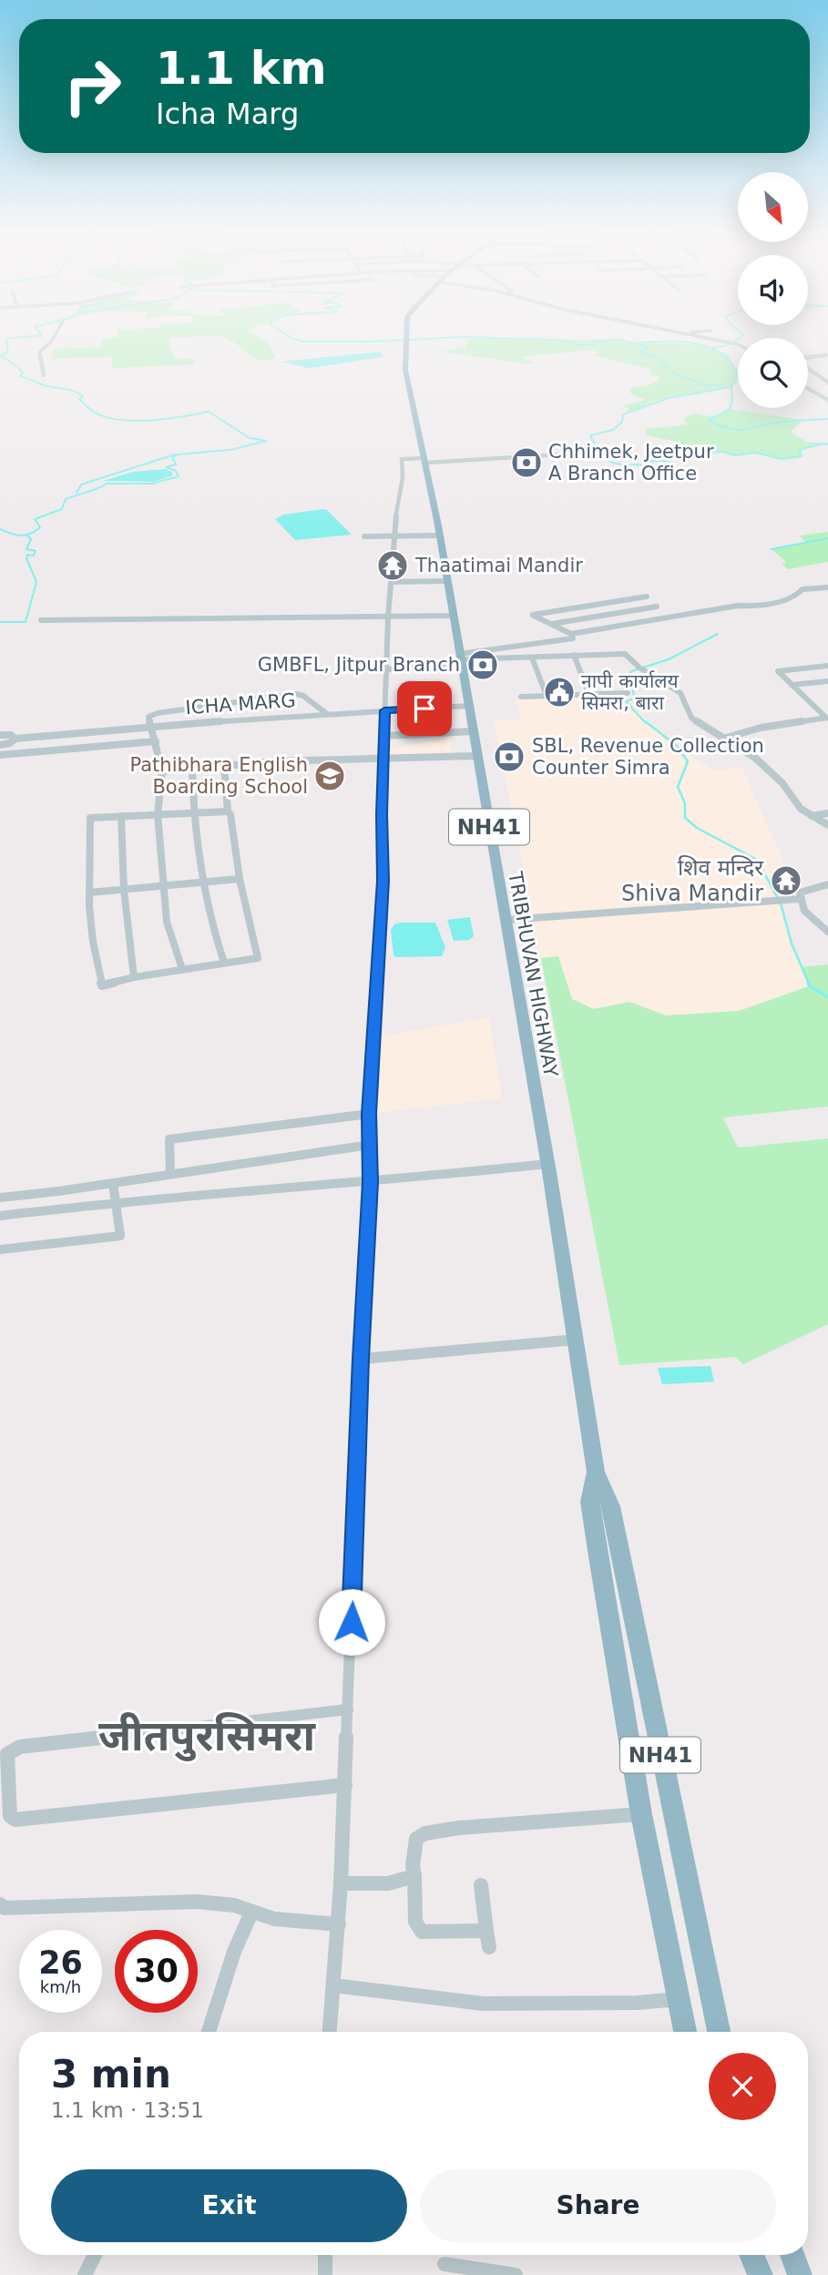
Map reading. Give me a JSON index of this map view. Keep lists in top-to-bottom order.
{
  "streets": {
    "highway": ["NH41", "TRIBHUVAN HIGHWAY"],
    "street": ["ICHA MARG"]
  },
  "crossings": [
    ["ICHA MARG", "TRIBHUVAN HIGHWAY"],
    ["NH41", "TRIBHUVAN HIGHWAY"]
  ],
  "districts": ["जीतपुरसिमरा"],
  "places": {
    "bank": ["Chhimek, Jeetpur A Branch Office", "GMBFL, Jitpur Branch", "SBL, Revenue Collection Counter Simra"],
    "temple": ["Thaatimai Mandir", "शिव मन्दिर Shiva Mandir"],
    "public building": ["नापी कार्यालय सिमरा, बारा"],
    "school or university": ["Pathibhara English Boarding School"]
  },
  "north": "bottom right",
  "page": {
    "turn": ["1.1 km", "Icha Marg"],
    "speed": "26 km/h",
    "limit": "30",
    "heading": ["3 min", "1.1 km · 13:51"],
    "buttons": ["Exit", "Share"]
  }
}
